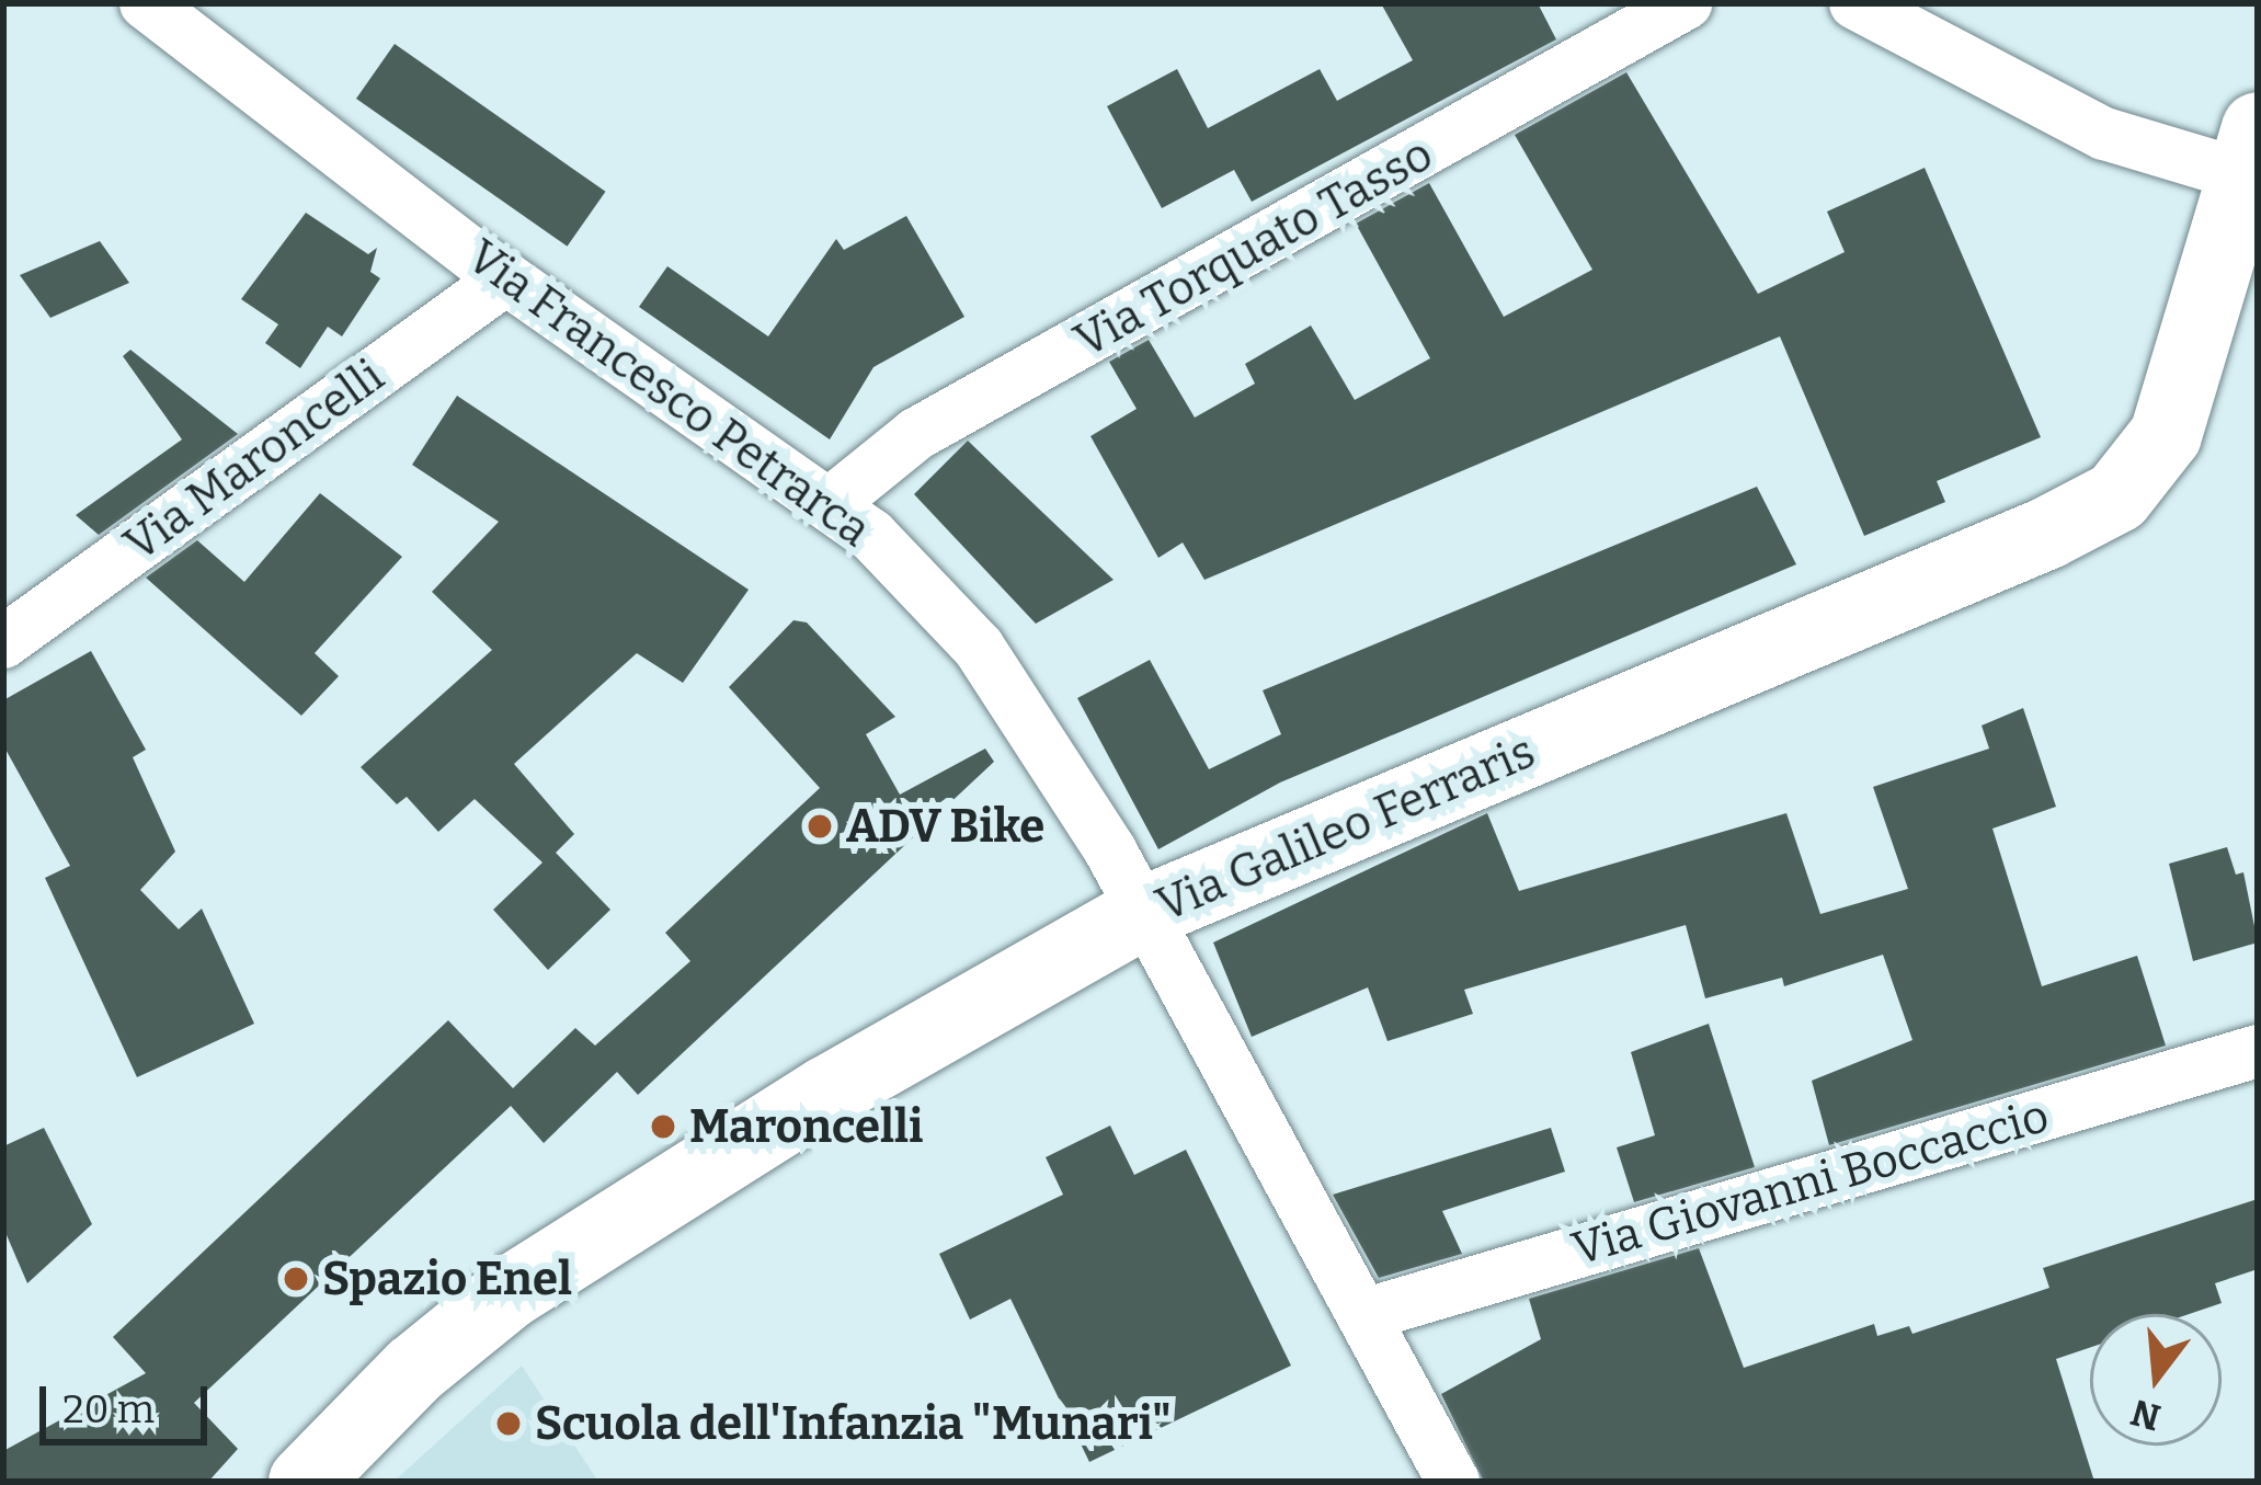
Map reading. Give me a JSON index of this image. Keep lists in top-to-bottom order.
{
  "streets": {
    "main road": ["Via Galileo Ferraris"],
    "street": [
      "Via Torquato Tasso",
      "Via Francesco Petrarca",
      "Via Maroncelli",
      "Via Giovanni Boccaccio"
    ]
  },
  "crossings": [
    ["Via Torquato Tasso", "Via Francesco Petrarca"],
    ["Via Francesco Petrarca", "Via Maroncelli"],
    ["Via Francesco Petrarca", "Via Galileo Ferraris"],
    ["Via Francesco Petrarca", "Via Giovanni Boccaccio"]
  ],
  "places": [
    "ADV Bike",
    "Maroncelli",
    "Spazio Enel",
    "Scuola dell'Infanzia \"Munari\""
  ],
  "scale_bar": "20 m",
  "north": "bottom"
}
